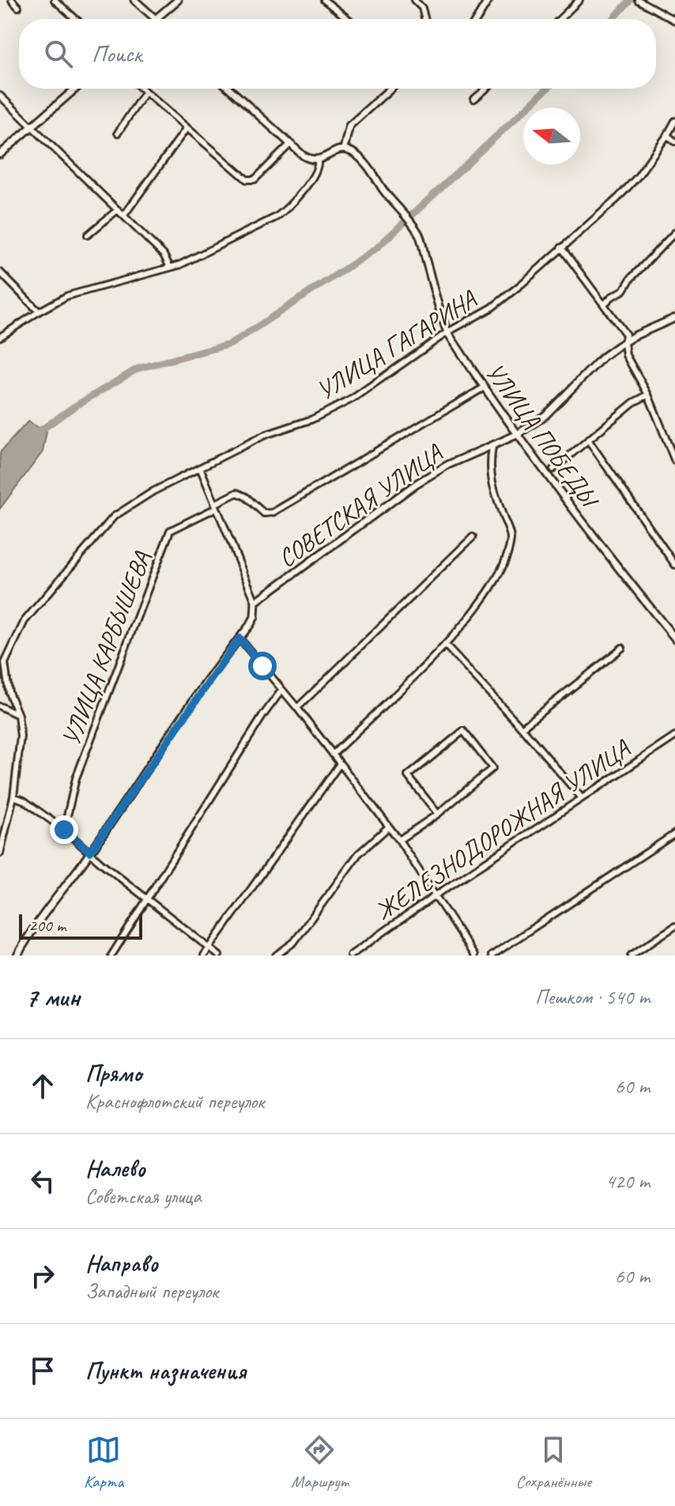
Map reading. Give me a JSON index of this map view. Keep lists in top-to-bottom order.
{
  "streets": {
    "street": [
      "УЛИЦА ГАГАРИНА",
      "УЛИЦА ПОБЕДЫ",
      "СОВЕТСКАЯ УЛИЦА",
      "УЛИЦА КАРБЫШЕВА",
      "ЖЕЛЕЗНОДОРОЖНАЯ УЛИЦА"
    ]
  },
  "crossings": [
    ["УЛИЦА ГАГАРИНА", "УЛИЦА ПОБЕДЫ"],
    ["УЛИЦА ПОБЕДЫ", "СОВЕТСКАЯ УЛИЦА"],
    ["УЛИЦА ПОБЕДЫ", "УЛИЦА КАРБЫШЕВА"]
  ],
  "scale_bar": "200 m",
  "north": "left",
  "page": {
    "search": "Поиск",
    "scale": "200 m",
    "heading": ["7 мин", "Пешком · 540 m"],
    "list": [
      ["Прямо", "Краснофлотский переулок", "60 m"],
      ["Налево", "Советская улица", "420 m"],
      ["Направо", "Западный переулок", "60 m"],
      "Пункт назначения"
    ],
    "nav": ["Карта", "Маршрут", "Сохранённые"]
  }
}
